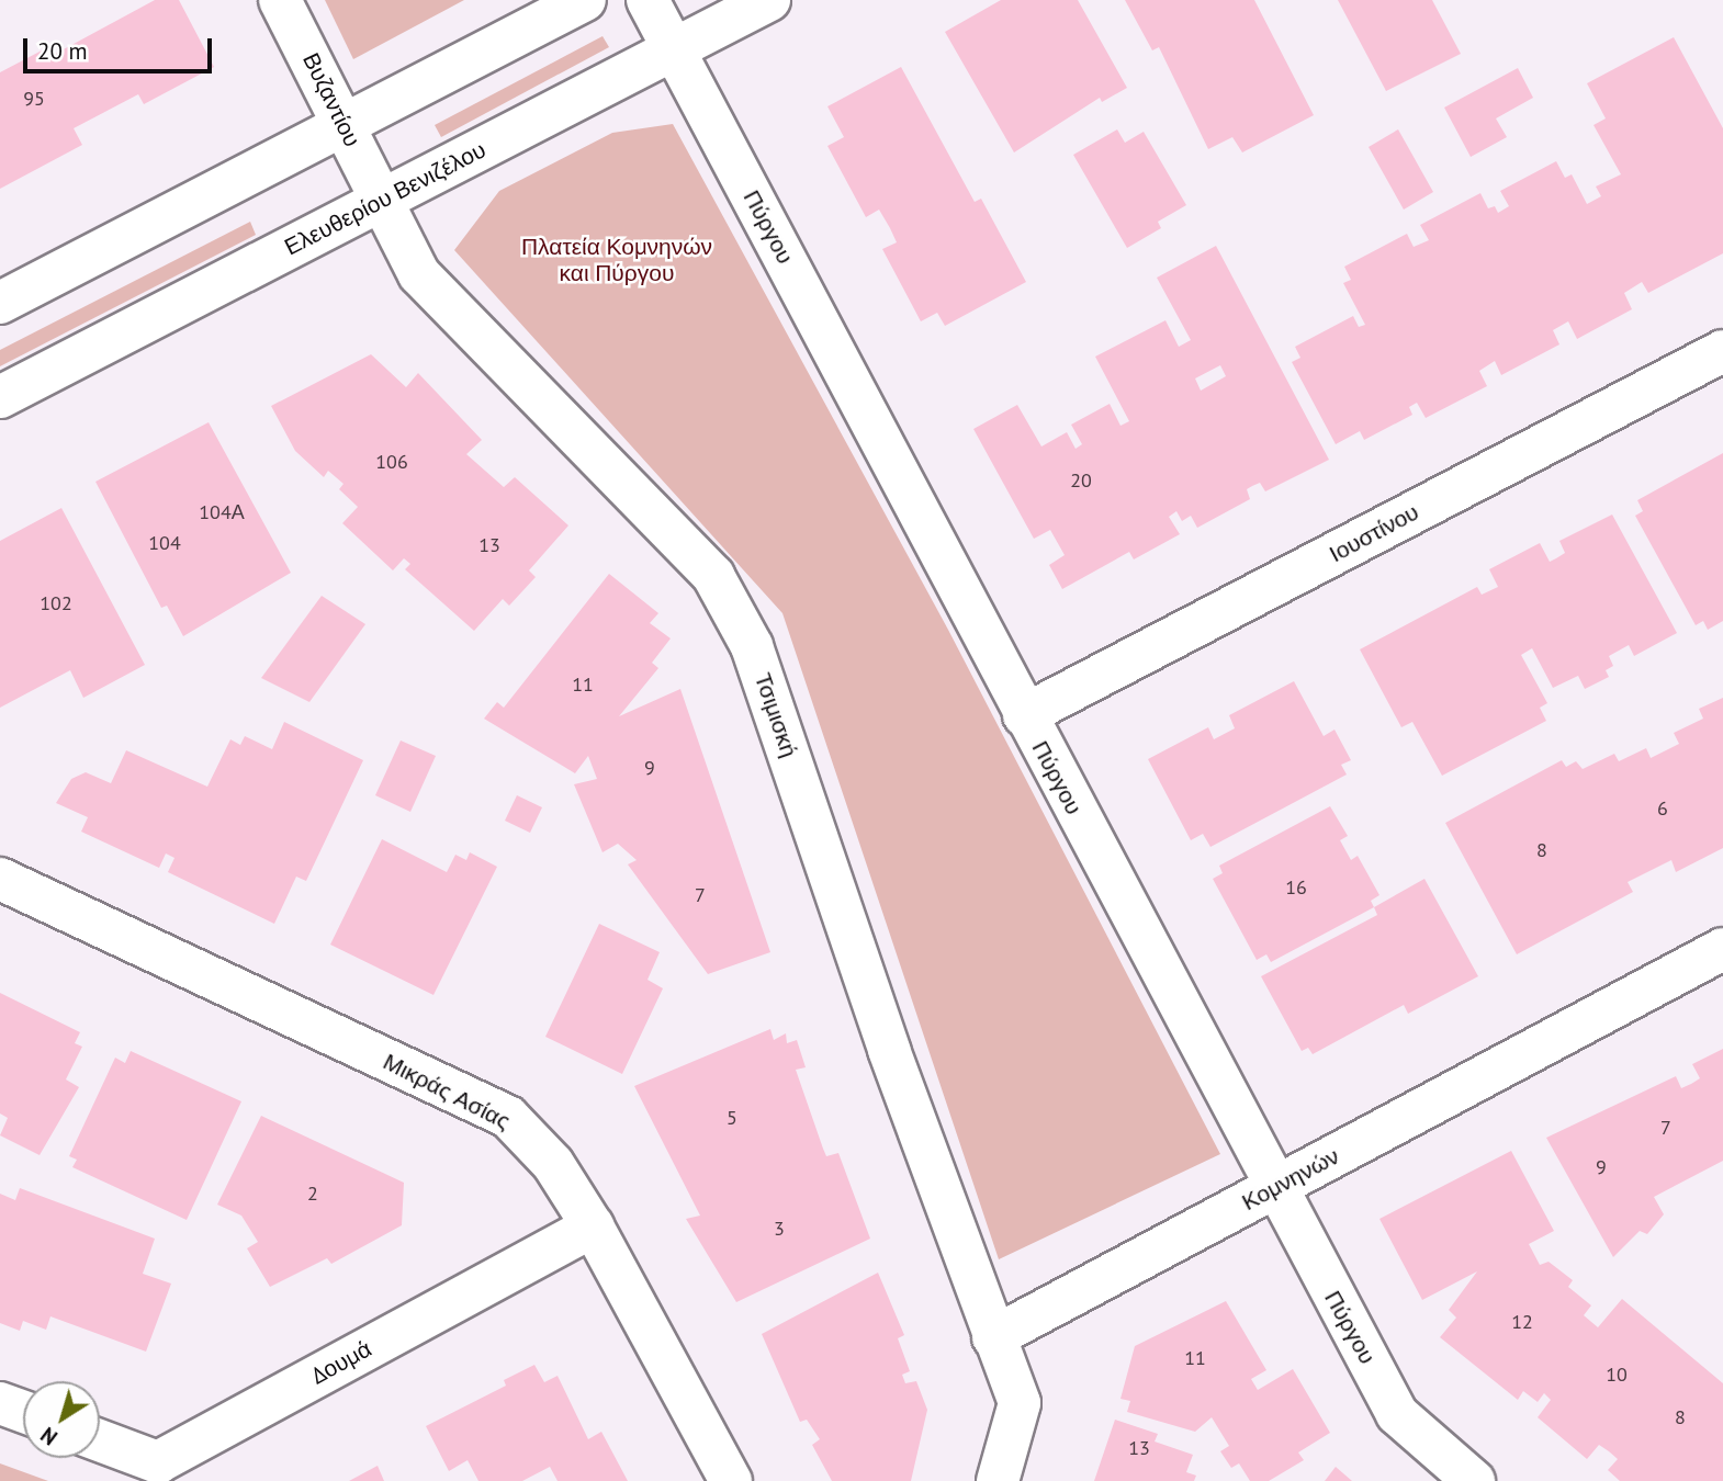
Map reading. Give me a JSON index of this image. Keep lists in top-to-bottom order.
{
  "streets": {
    "street": [
      "Βυζαντίου",
      "Ελευθερίου Βενιζέλου",
      "Πύργου",
      "Ιουστίνου",
      "Τσιμισκή",
      "Μικράς Ασίας",
      "Κομνηνών",
      "Δουμά"
    ]
  },
  "crossings": [
    ["Βυζαντίου", "Ελευθερίου Βενιζέλου"],
    ["Βυζαντίου", "Τσιμισκή"],
    ["Ελευθερίου Βενιζέλου", "Πύργου"],
    ["Ελευθερίου Βενιζέλου", "Τσιμισκή"],
    ["Πύργου", "Ιουστίνου"],
    ["Πύργου", "Κομνηνών"],
    ["Τσιμισκή", "Κομνηνών"],
    ["Μικράς Ασίας", "Δουμά"]
  ],
  "parks": ["Πλατεία Κομνηνών και Πύργου"],
  "house_numbers": [
    "95",
    "106",
    "20",
    "104Α",
    "104",
    "13",
    "102",
    "11",
    "9",
    "6",
    "8",
    "16",
    "7",
    "5",
    "7",
    "9",
    "2",
    "3",
    "12",
    "11",
    "10",
    "8",
    "13"
  ],
  "scale_bar": "20 m",
  "north": "bottom left"
}
